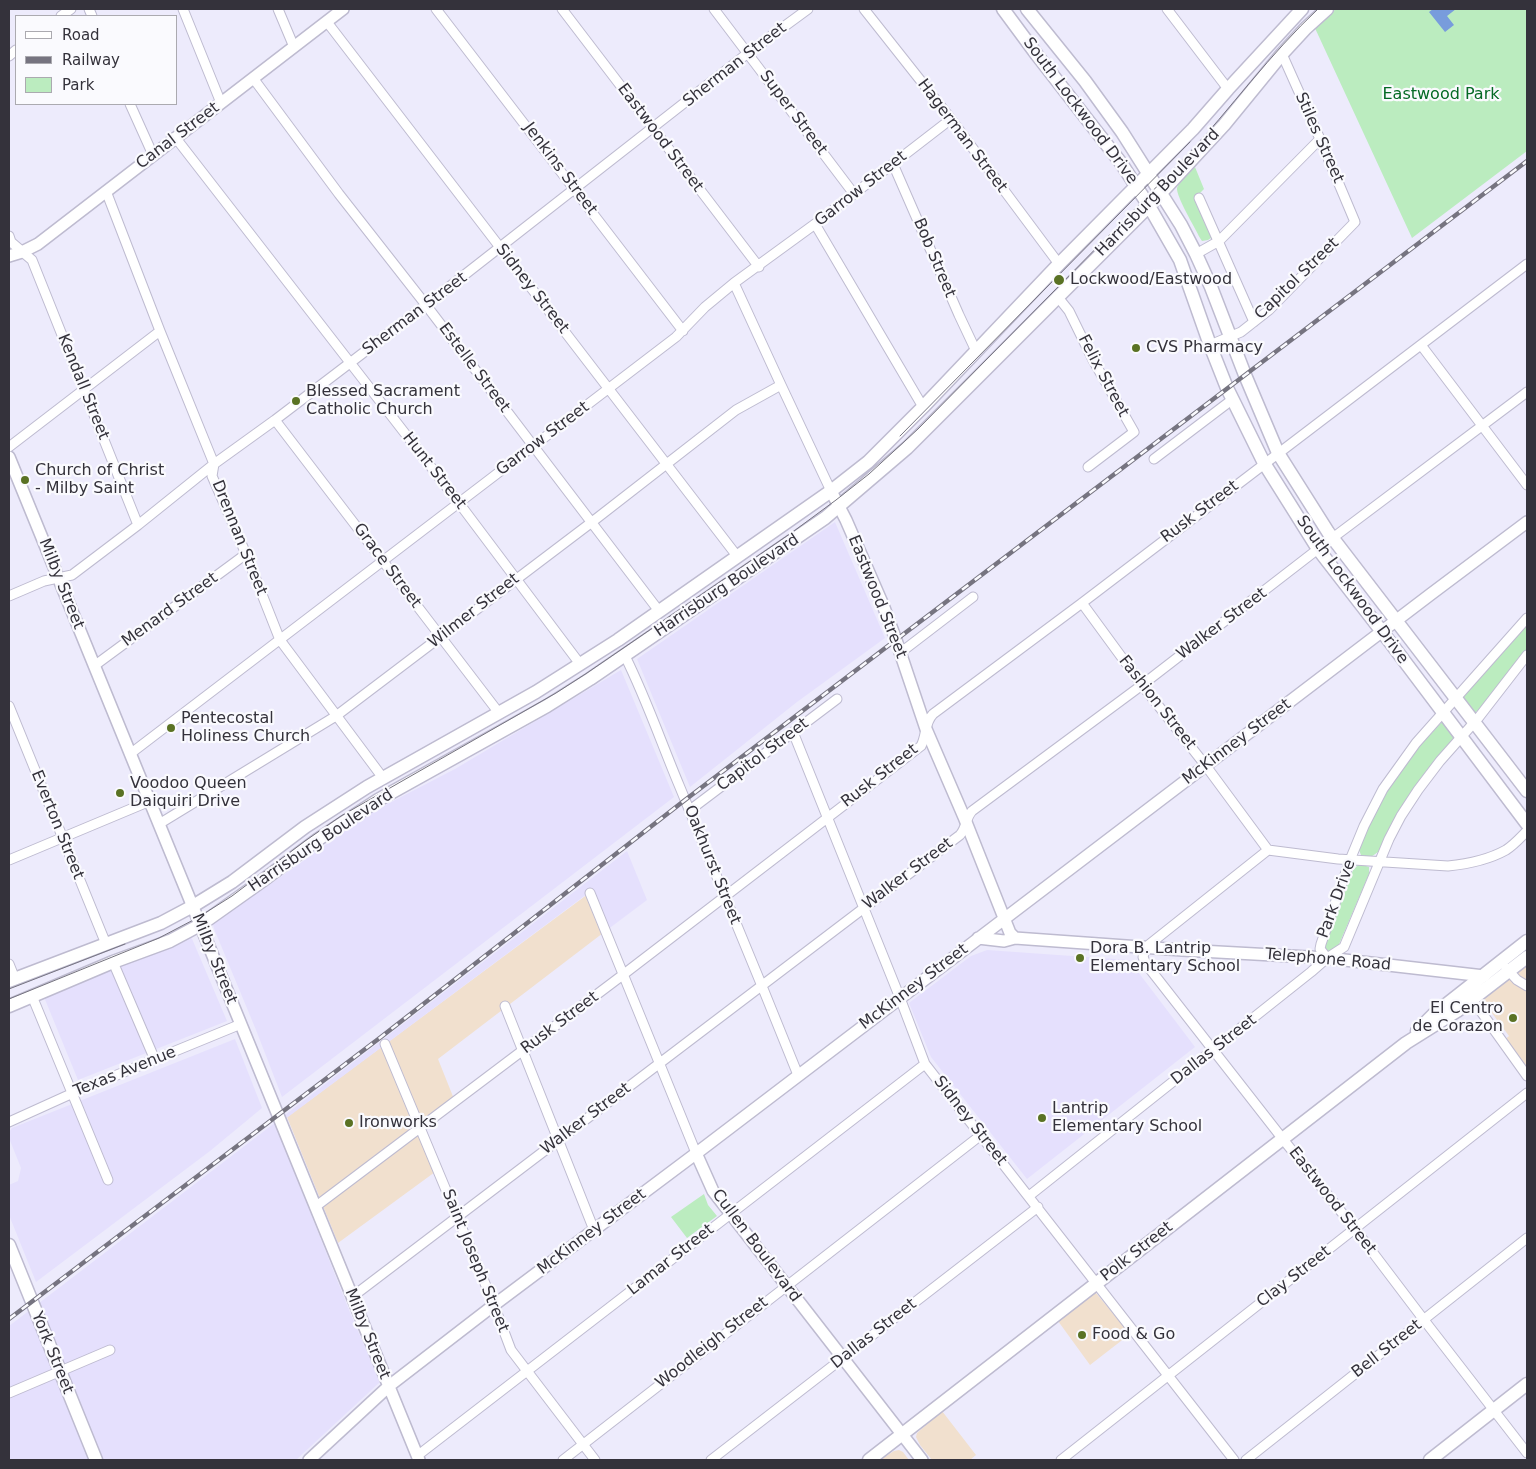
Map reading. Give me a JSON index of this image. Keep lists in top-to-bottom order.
{
  "streets": {
    "main road": [
      "South Lockwood Drive",
      "Harrisburg Boulevard",
      "Polk Street",
      "York Street"
    ],
    "street": [
      "Sherman Street",
      "Super Street",
      "Canal Street",
      "Hagerman Street",
      "Eastwood Street",
      "Stiles Street",
      "Jenkins Street",
      "Garrow Street",
      "Bob Street",
      "Capitol Street",
      "Sidney Street",
      "Estelle Street",
      "Felix Street",
      "Kendall Street",
      "Hunt Street",
      "Rusk Street",
      "Drennan Street",
      "Grace Street",
      "Milby Street",
      "Menard Street",
      "Wilmer Street",
      "Walker Street",
      "Fashion Street",
      "McKinney Street",
      "Everton Street",
      "Oakhurst Street",
      "Park Drive",
      "Telephone Road",
      "Dallas Street",
      "Texas Avenue",
      "Cullen Boulevard",
      "Lamar Street",
      "Saint Joseph Street",
      "Clay Street",
      "Woodleigh Street",
      "Bell Street"
    ]
  },
  "crossings": [
    ["Sherman Street", "Super Street"],
    ["Sherman Street", "Eastwood Street"],
    ["Sherman Street", "Jenkins Street"],
    ["Sherman Street", "Sidney Street"],
    ["Sherman Street", "Estelle Street"],
    ["Sherman Street", "Kendall Street"],
    ["Sherman Street", "Hunt Street"],
    ["Sherman Street", "Drennan Street"],
    ["Sherman Street", "Grace Street"],
    ["Sherman Street", "Milby Street"],
    ["South Lockwood Drive", "Harrisburg Boulevard"],
    ["South Lockwood Drive", "Capitol Street"],
    ["South Lockwood Drive", "Rusk Street"],
    ["South Lockwood Drive", "Walker Street"],
    ["South Lockwood Drive", "McKinney Street"],
    ["South Lockwood Drive", "Park Drive"],
    ["Super Street", "Garrow Street"],
    ["Canal Street", "Sidney Street"],
    ["Canal Street", "Estelle Street"],
    ["Canal Street", "Kendall Street"],
    ["Canal Street", "Hunt Street"],
    ["Canal Street", "Drennan Street"],
    ["Hagerman Street", "Garrow Street"],
    ["Hagerman Street", "Harrisburg Boulevard"],
    ["Eastwood Street", "Garrow Street"],
    ["Eastwood Street", "Harrisburg Boulevard"],
    ["Eastwood Street", "Rusk Street"],
    ["Eastwood Street", "Wilmer Street"],
    ["Eastwood Street", "Walker Street"],
    ["Eastwood Street", "McKinney Street"],
    ["Eastwood Street", "Telephone Road"],
    ["Eastwood Street", "Dallas Street"],
    ["Eastwood Street", "Polk Street"],
    ["Eastwood Street", "Clay Street"],
    ["Eastwood Street", "Bell Street"],
    ["Stiles Street", "Harrisburg Boulevard"],
    ["Stiles Street", "Capitol Street"],
    ["Jenkins Street", "Garrow Street"],
    ["Garrow Street", "Bob Street"],
    ["Garrow Street", "Sidney Street"],
    ["Garrow Street", "Estelle Street"],
    ["Garrow Street", "Hunt Street"],
    ["Garrow Street", "Drennan Street"],
    ["Garrow Street", "Grace Street"],
    ["Garrow Street", "Milby Street"],
    ["Harrisburg Boulevard", "Bob Street"],
    ["Harrisburg Boulevard", "Sidney Street"],
    ["Harrisburg Boulevard", "Estelle Street"],
    ["Harrisburg Boulevard", "Felix Street"],
    ["Harrisburg Boulevard", "Hunt Street"],
    ["Harrisburg Boulevard", "Drennan Street"],
    ["Harrisburg Boulevard", "Grace Street"],
    ["Harrisburg Boulevard", "Milby Street"],
    ["Harrisburg Boulevard", "Everton Street"],
    ["Harrisburg Boulevard", "Oakhurst Street"],
    ["Capitol Street", "Sidney Street"],
    ["Capitol Street", "Oakhurst Street"],
    ["Sidney Street", "Rusk Street"],
    ["Sidney Street", "Wilmer Street"],
    ["Sidney Street", "Walker Street"],
    ["Sidney Street", "McKinney Street"],
    ["Sidney Street", "Dallas Street"],
    ["Sidney Street", "Polk Street"],
    ["Sidney Street", "Lamar Street"],
    ["Sidney Street", "Clay Street"],
    ["Sidney Street", "Woodleigh Street"],
    ["Estelle Street", "Wilmer Street"],
    ["Hunt Street", "Wilmer Street"],
    ["Rusk Street", "Milby Street"],
    ["Rusk Street", "Fashion Street"],
    ["Rusk Street", "Oakhurst Street"],
    ["Rusk Street", "Cullen Boulevard"],
    ["Rusk Street", "Saint Joseph Street"],
    ["Drennan Street", "Menard Street"],
    ["Drennan Street", "Wilmer Street"],
    ["Grace Street", "Wilmer Street"],
    ["Milby Street", "Menard Street"],
    ["Milby Street", "Wilmer Street"],
    ["Milby Street", "Walker Street"],
    ["Milby Street", "McKinney Street"],
    ["Milby Street", "Texas Avenue"],
    ["Milby Street", "Lamar Street"],
    ["Walker Street", "Fashion Street"],
    ["Walker Street", "Oakhurst Street"],
    ["Walker Street", "Cullen Boulevard"],
    ["Walker Street", "Saint Joseph Street"],
    ["Fashion Street", "McKinney Street"],
    ["McKinney Street", "Oakhurst Street"],
    ["McKinney Street", "Telephone Road"],
    ["McKinney Street", "Cullen Boulevard"],
    ["McKinney Street", "Saint Joseph Street"],
    ["Park Drive", "Telephone Road"],
    ["Park Drive", "Dallas Street"],
    ["Telephone Road", "Dallas Street"],
    ["Telephone Road", "Polk Street"],
    ["Dallas Street", "Cullen Boulevard"],
    ["Cullen Boulevard", "Polk Street"],
    ["Cullen Boulevard", "Lamar Street"],
    ["Cullen Boulevard", "Woodleigh Street"],
    ["Lamar Street", "Saint Joseph Street"],
    ["Saint Joseph Street", "Woodleigh Street"]
  ],
  "parks": ["Eastwood Park"],
  "places": [
    "Lockwood/Eastwood",
    "CVS Pharmacy",
    "Blessed Sacrament Catholic Church",
    "Church of Christ - Milby Saint",
    "Pentecostal Holiness Church",
    "Voodoo Queen Daiquiri Drive",
    "Dora B. Lantrip Elementary School",
    "El Centro de Corazon",
    "Lantrip Elementary School",
    "Ironworks",
    "Food & Go"
  ],
  "legend": ["Road", "Railway", "Park"]
}
